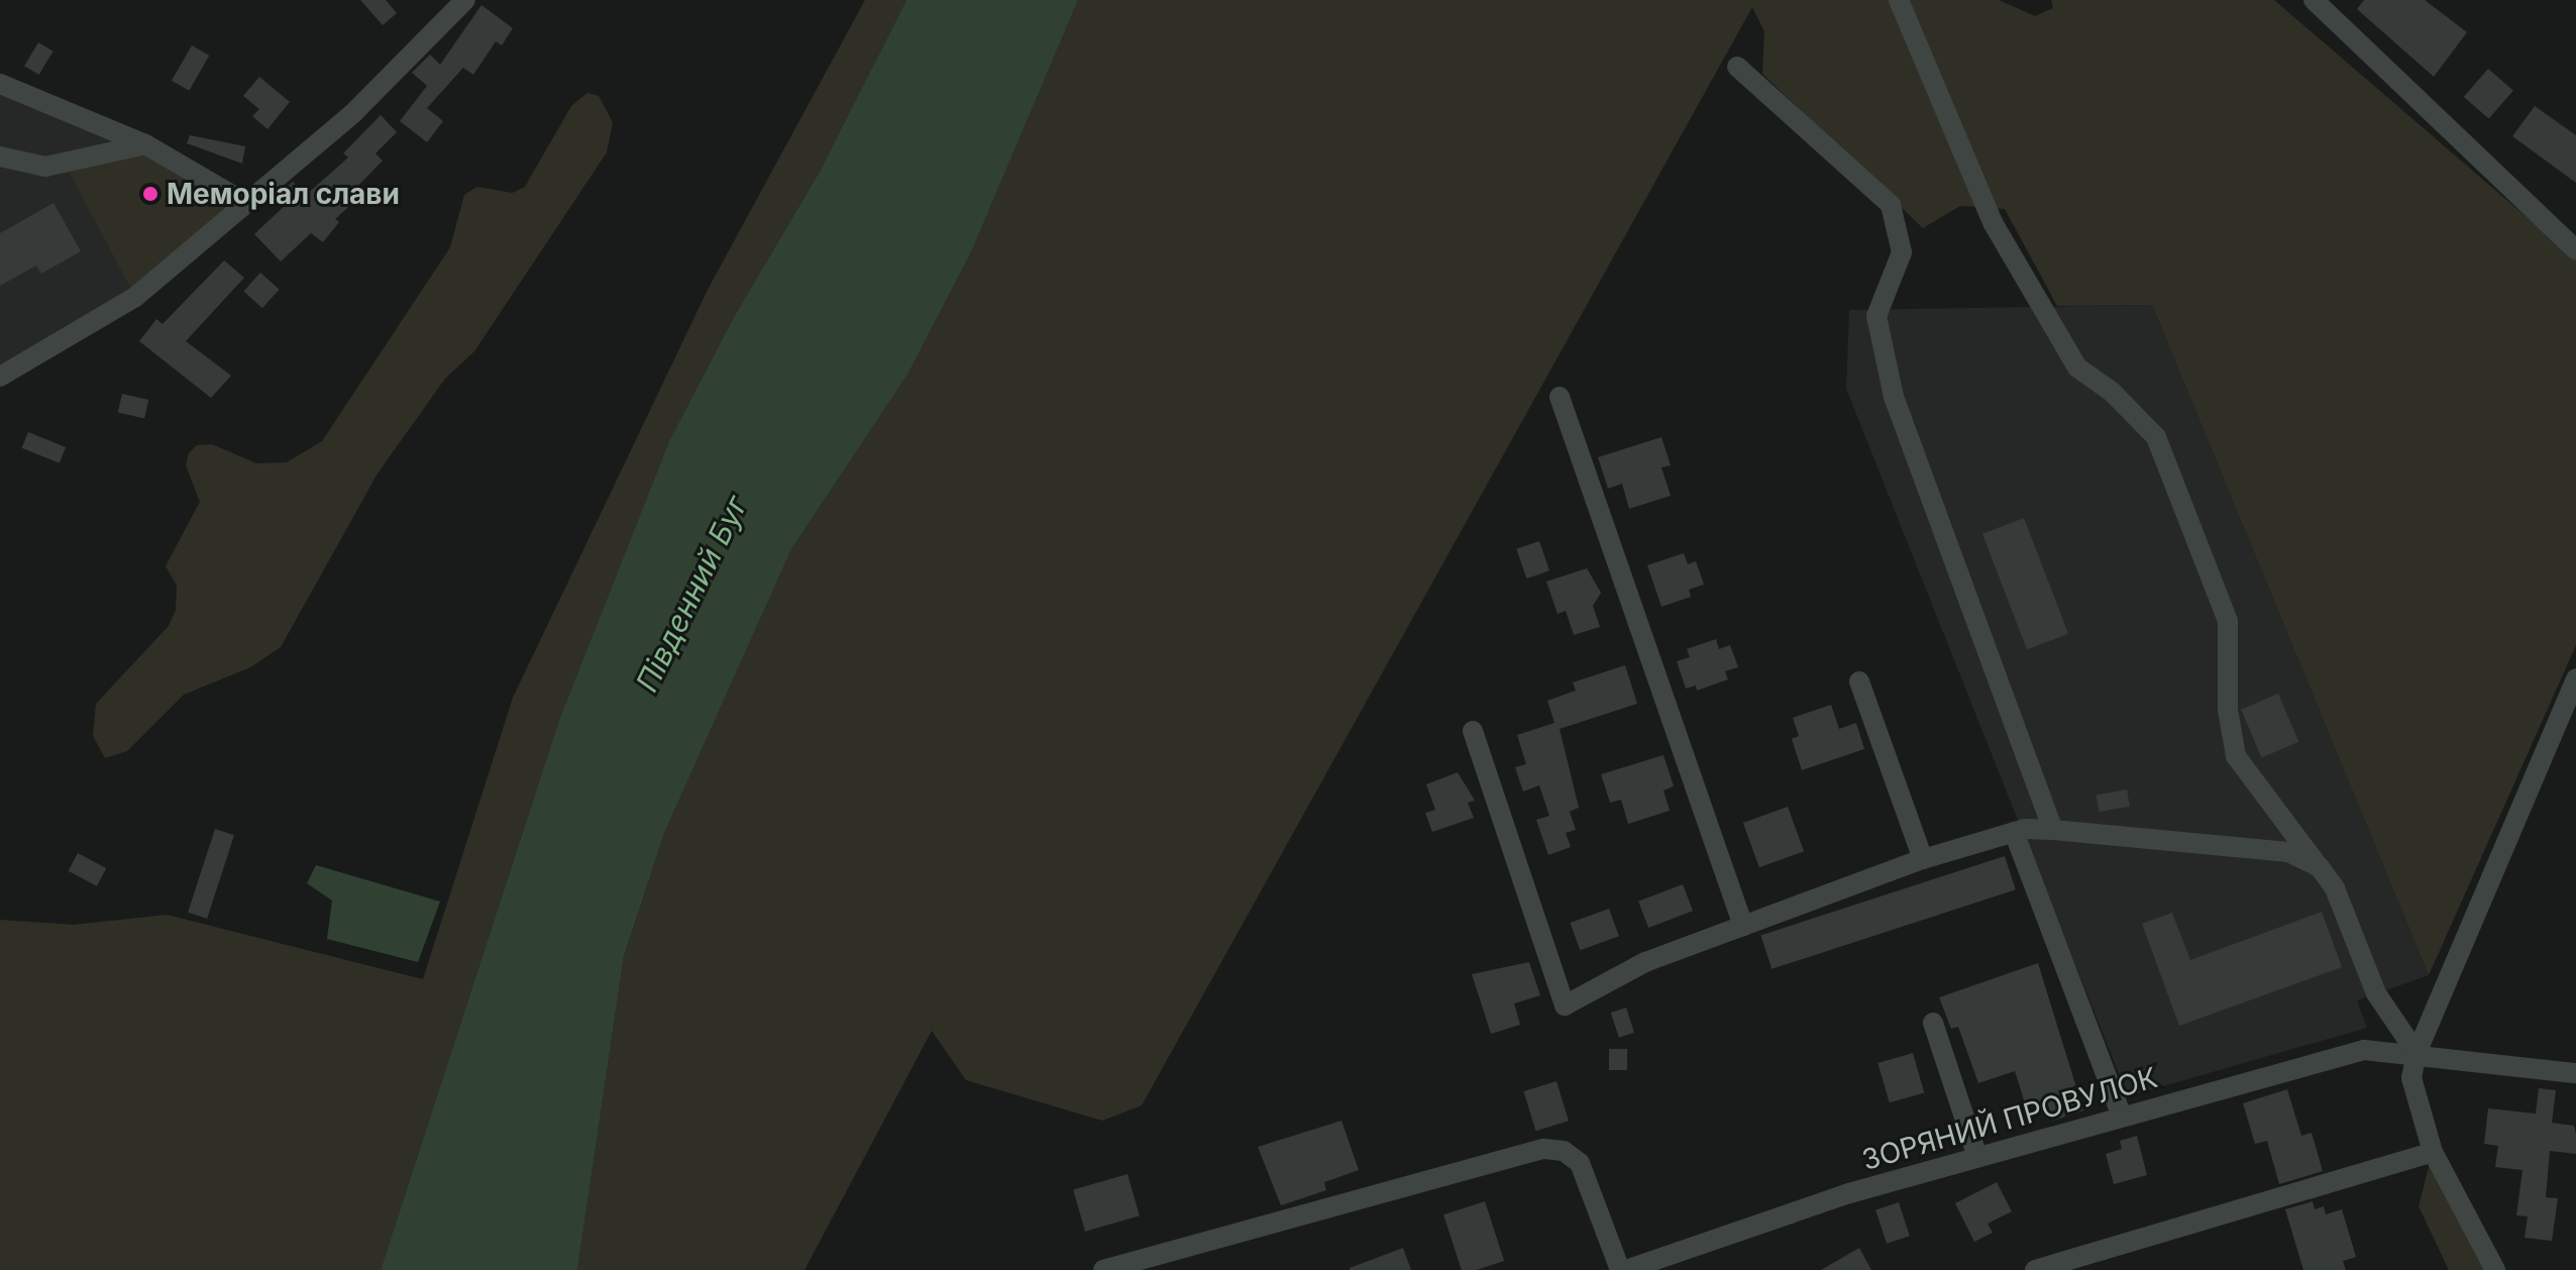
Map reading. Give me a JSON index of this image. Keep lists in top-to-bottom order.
{
  "streets": {
    "street": ["ЗОРЯНИЙ ПРОВУЛОК"]
  },
  "water": ["Південний Буг"],
  "places": ["Меморіал слави"]
}
